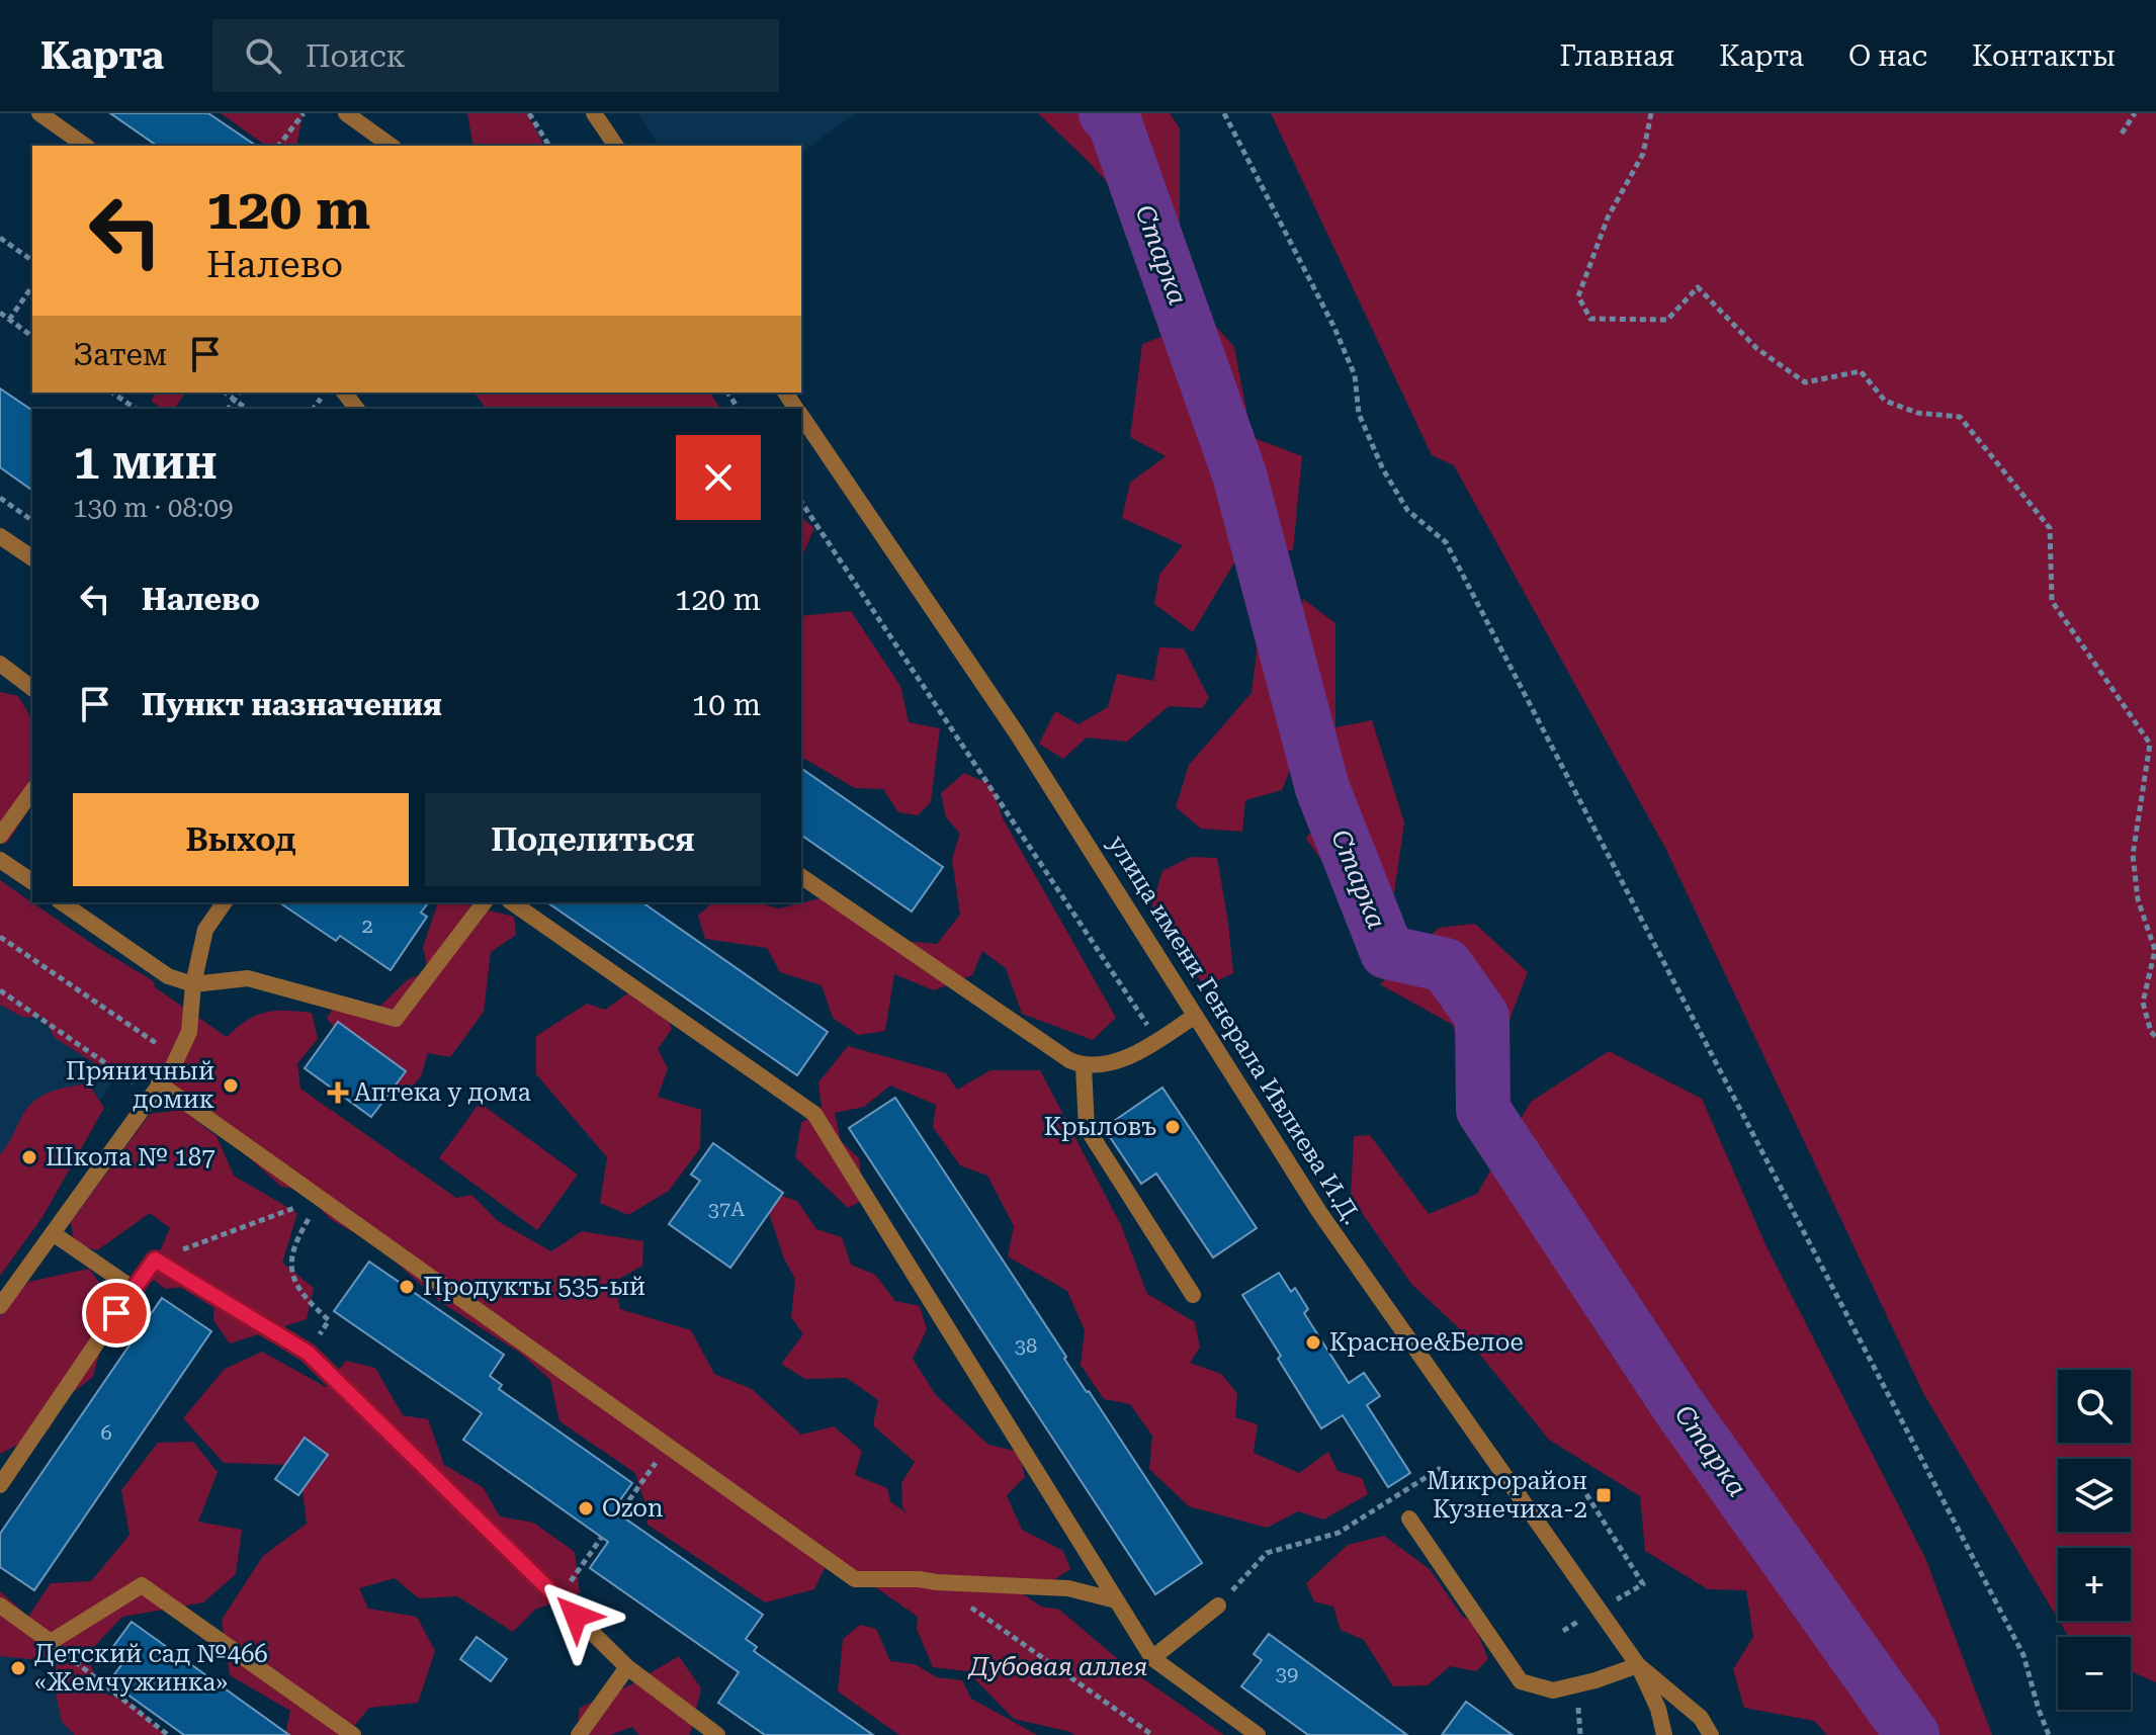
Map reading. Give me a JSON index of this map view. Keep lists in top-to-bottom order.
{
  "streets": {
    "street": ["улица имени Генерала Ивлиева И.Д."]
  },
  "water": ["Старка"],
  "parks": ["Дубовая аллея"],
  "places": {
    "other": [
      "Пряничный домик",
      "Крыловъ",
      "Школа № 187",
      "Продукты 535-ый",
      "Красное&Белое",
      "Ozon",
      "Детский сад №466 «Жемчужинка»"
    ],
    "health": ["Аптека у дома"],
    "transit": ["Микрорайон Кузнечиха-2"]
  },
  "house_numbers": [
    "2",
    "37А",
    "38",
    "6",
    "39"
  ],
  "page": {
    "header": "Карта",
    "search": "Поиск",
    "nav": [
      "Главная",
      "Карта",
      "О нас",
      "Контакты"
    ],
    "turn": ["120 m", "Налево"],
    "then": "Затем",
    "heading": ["1 мин", "130 m · 08:09"],
    "list": [
      {
        "name": "Налево",
        "value": "120 m"
      },
      {
        "name": "Пункт назначения",
        "value": "10 m"
      }
    ],
    "buttons": ["Выход", "Поделиться"],
    "map_buttons": ["+", "−"]
  }
}
